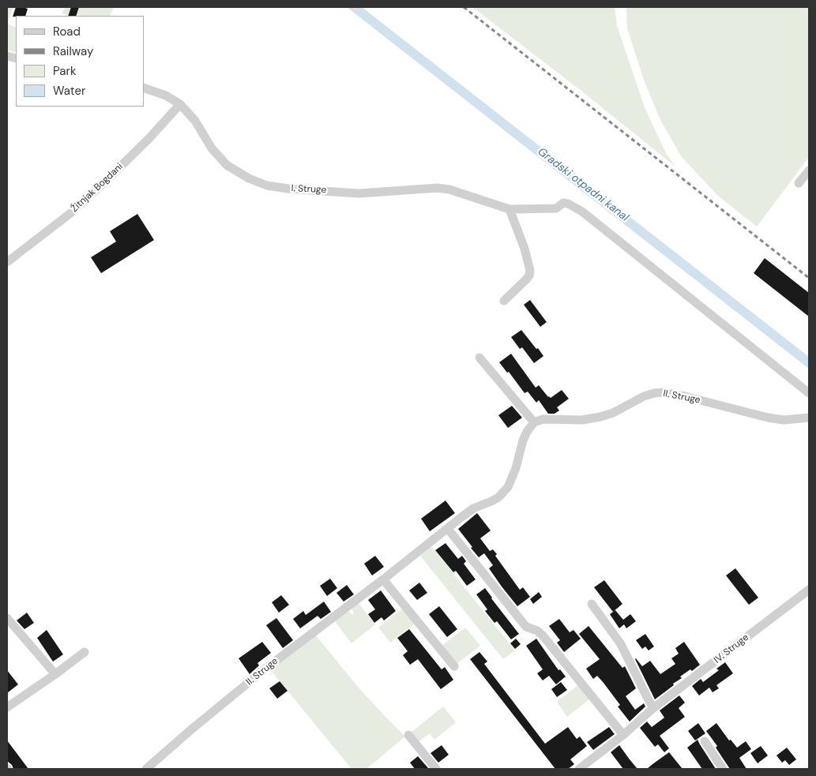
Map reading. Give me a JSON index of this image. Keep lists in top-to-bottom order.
{
  "streets": {
    "street": [
      "Žitnjak Bogdani",
      "I. Struge",
      "II. Struge",
      "IV. Struge"
    ]
  },
  "crossings": [
    ["Žitnjak Bogdani", "I. Struge"]
  ],
  "water": ["Gradski otpadni kanal"],
  "legend": [
    "Road",
    "Railway",
    "Park",
    "Water"
  ]
}
